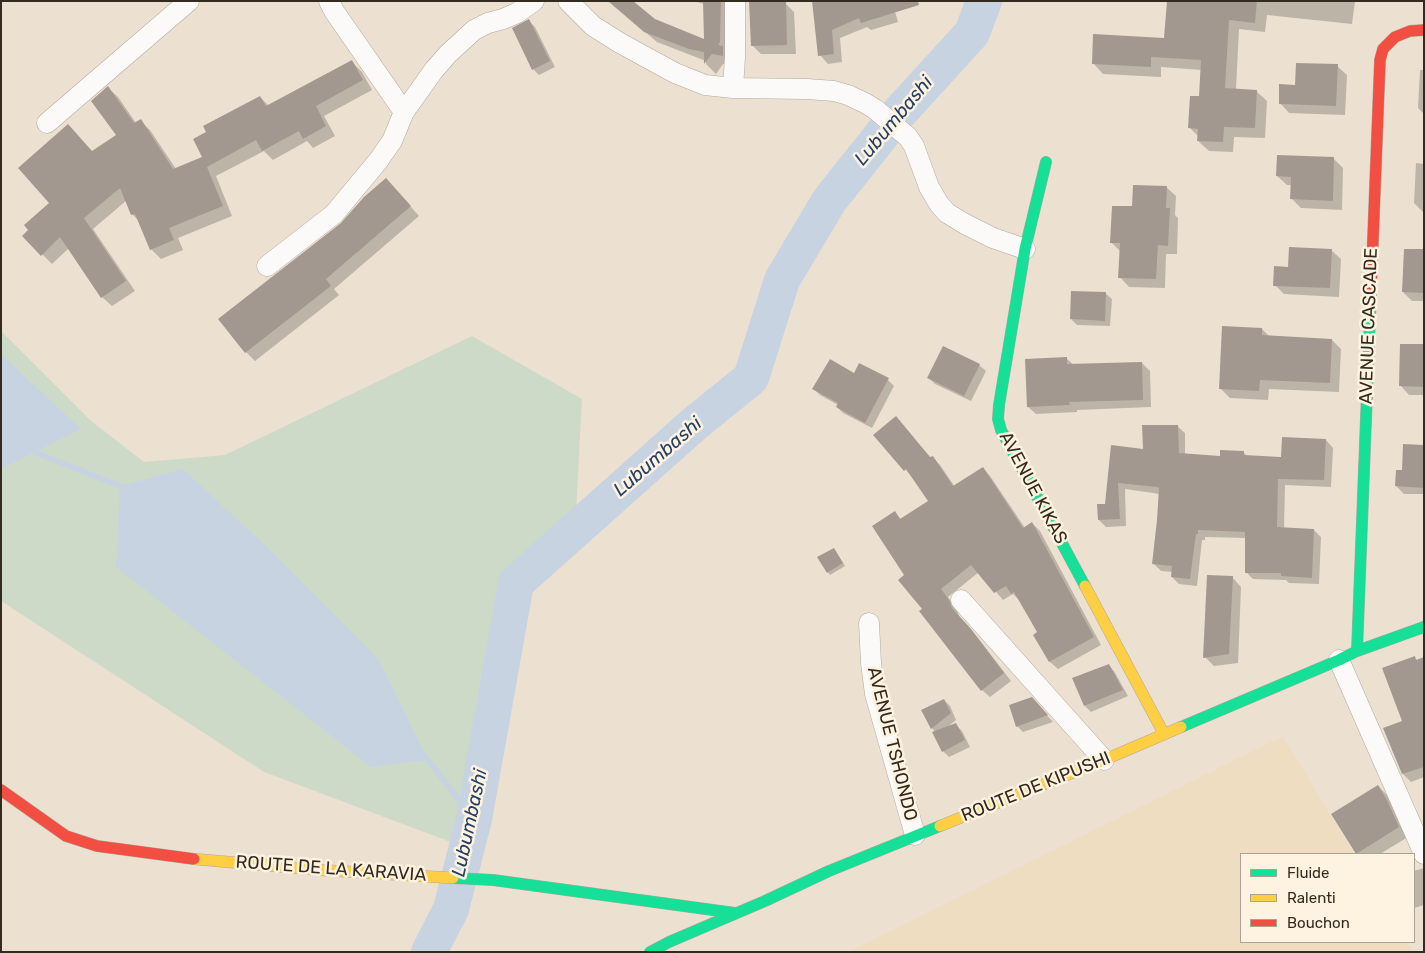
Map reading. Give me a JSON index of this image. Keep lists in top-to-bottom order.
{
  "streets": {
    "main road": [
      "AVENUE CASCADE",
      "AVENUE KIKAS",
      "ROUTE DE KIPUSHI",
      "ROUTE DE LA KARAVIA"
    ],
    "street": ["AVENUE TSHONDO"]
  },
  "crossings": [
    ["AVENUE CASCADE", "ROUTE DE KIPUSHI"],
    ["AVENUE KIKAS", "ROUTE DE KIPUSHI"],
    ["AVENUE TSHONDO", "ROUTE DE KIPUSHI"],
    ["ROUTE DE KIPUSHI", "ROUTE DE LA KARAVIA"]
  ],
  "water": ["Lubumbashi"],
  "legend": ["Fluide", "Ralenti", "Bouchon"]
}
